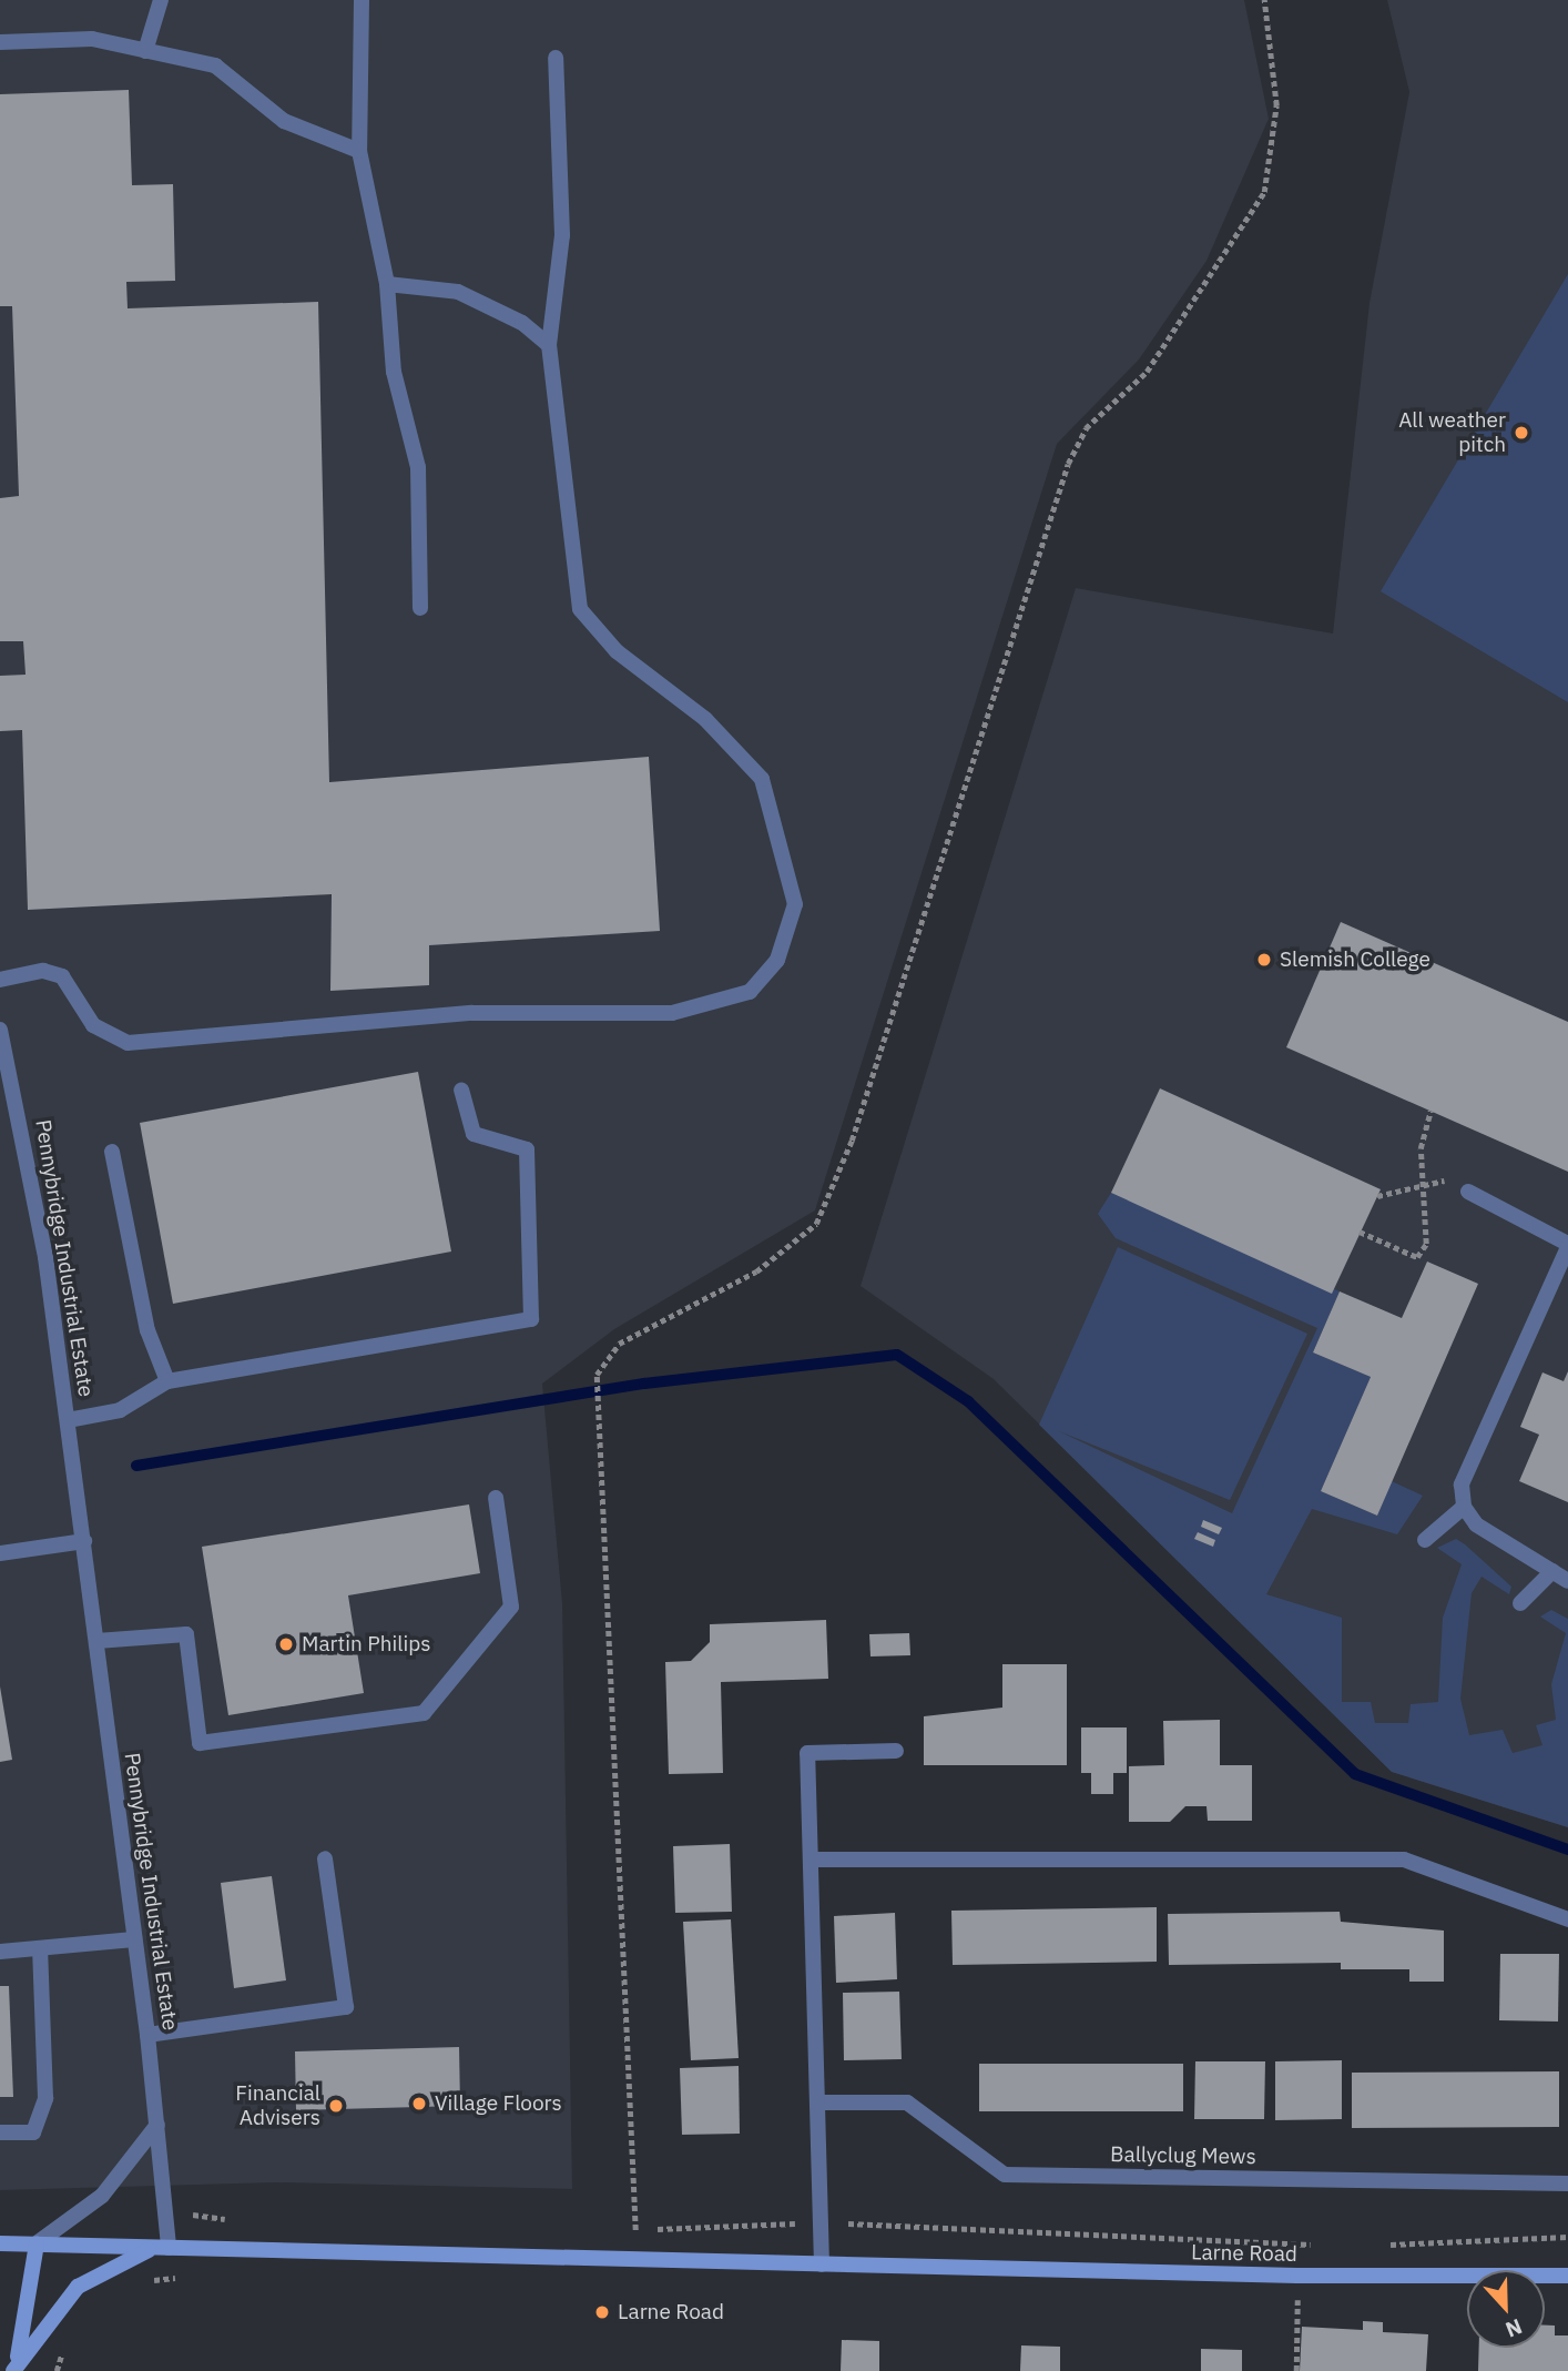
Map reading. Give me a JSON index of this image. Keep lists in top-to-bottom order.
{
  "streets": {
    "street": ["Pennybridge Industrial Estate", "Ballyclug Mews", "Larne Road"]
  },
  "crossings": [
    ["Pennybridge Industrial Estate", "Larne Road"]
  ],
  "places": [
    "All weather pitch",
    "Slemish College",
    "Martin Philips",
    "Village Floors",
    "Financial Advisers",
    "Larne Road"
  ],
  "north": "bottom"
}
